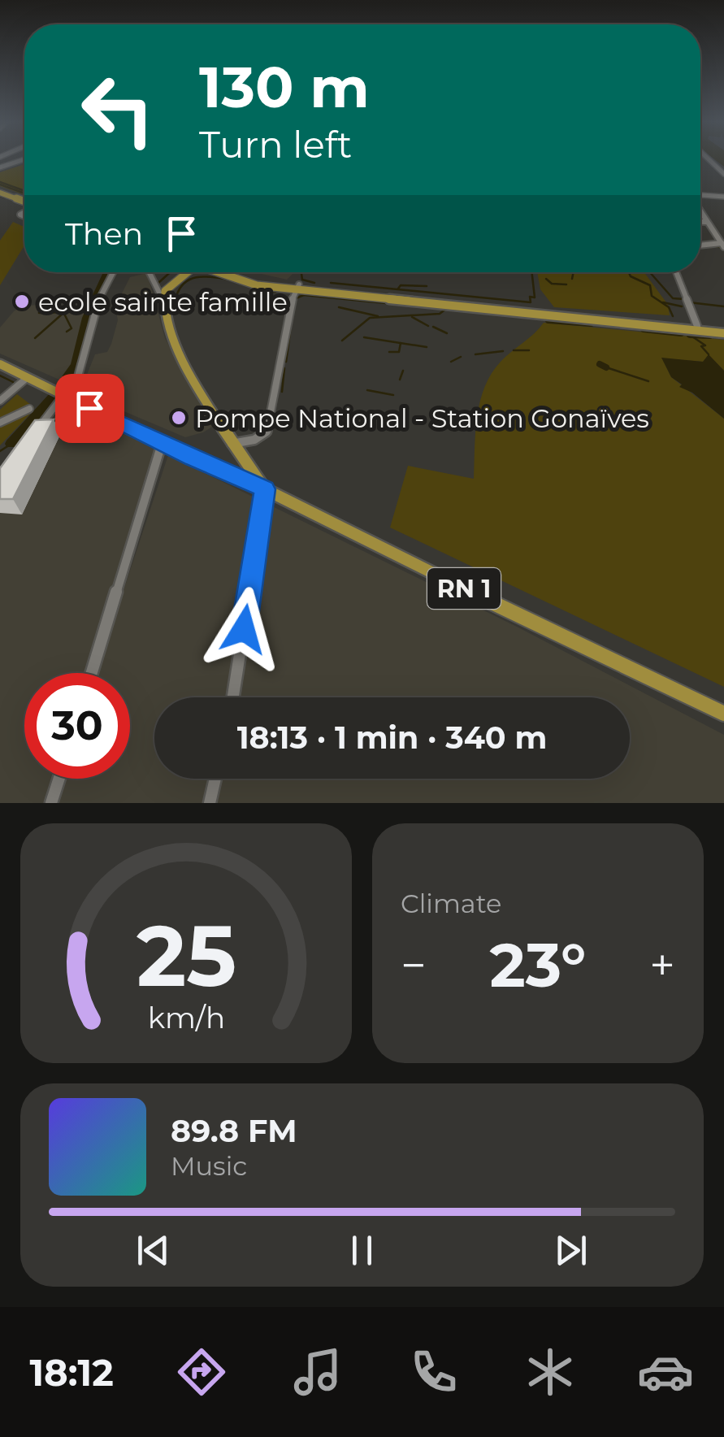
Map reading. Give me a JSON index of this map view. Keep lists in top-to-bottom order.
{
  "streets": {
    "main road": ["RN 1"]
  },
  "places": ["ecole sainte famille", "Pompe National - Station Gonaïves"],
  "page": {
    "turn": ["130 m", "Turn left"],
    "then": "Then",
    "limit": "30",
    "trip": "18:13 · 1 min · 340 m",
    "tile": "Climate",
    "heat": ["−", "23°", "+"],
    "song": ["89.8 FM", "Music"],
    "tabs": "18:12",
    "gauge": ["25", "km/h"]
  }
}
